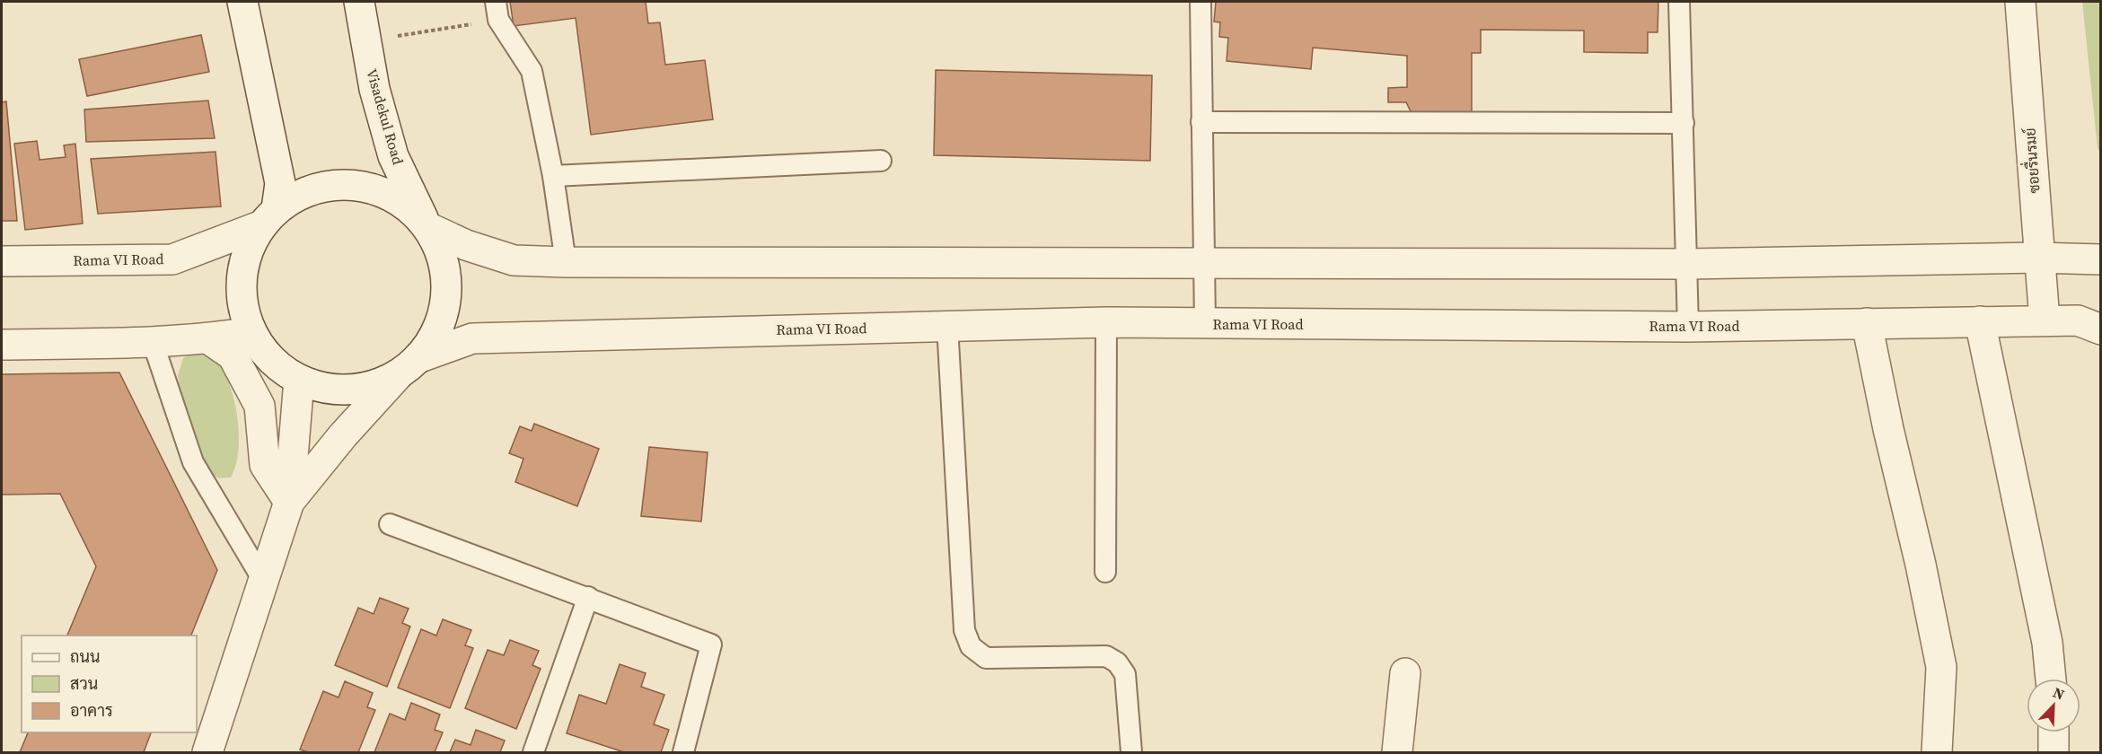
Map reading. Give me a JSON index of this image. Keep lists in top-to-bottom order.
{
  "streets": {
    "street": ["Visadekul Road", "ซอยรื่นรมย์", "Rama VI Road"]
  },
  "crossings": [
    ["Visadekul Road", "Rama VI Road"],
    ["ซอยรื่นรมย์", "Rama VI Road"]
  ],
  "legend": ["ถนน", "สวน", "อาคาร"],
  "north": "top right"
}
